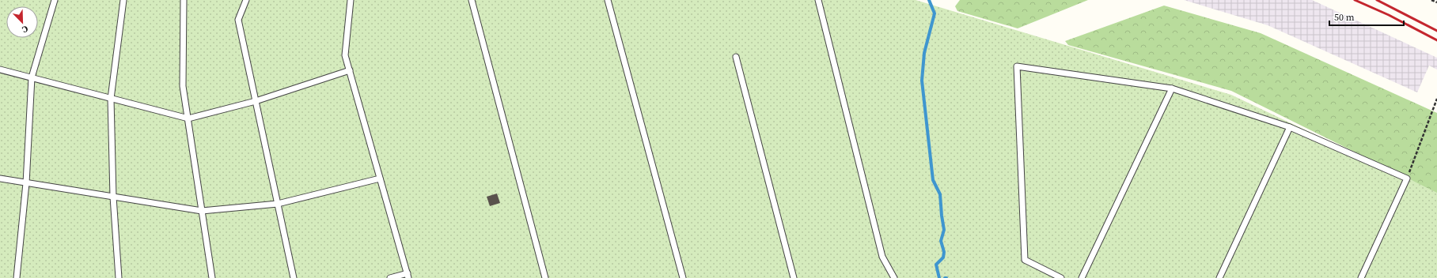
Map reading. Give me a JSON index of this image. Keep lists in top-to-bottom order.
{
  "scale_bar": "50 m",
  "north": "bottom right"
}
